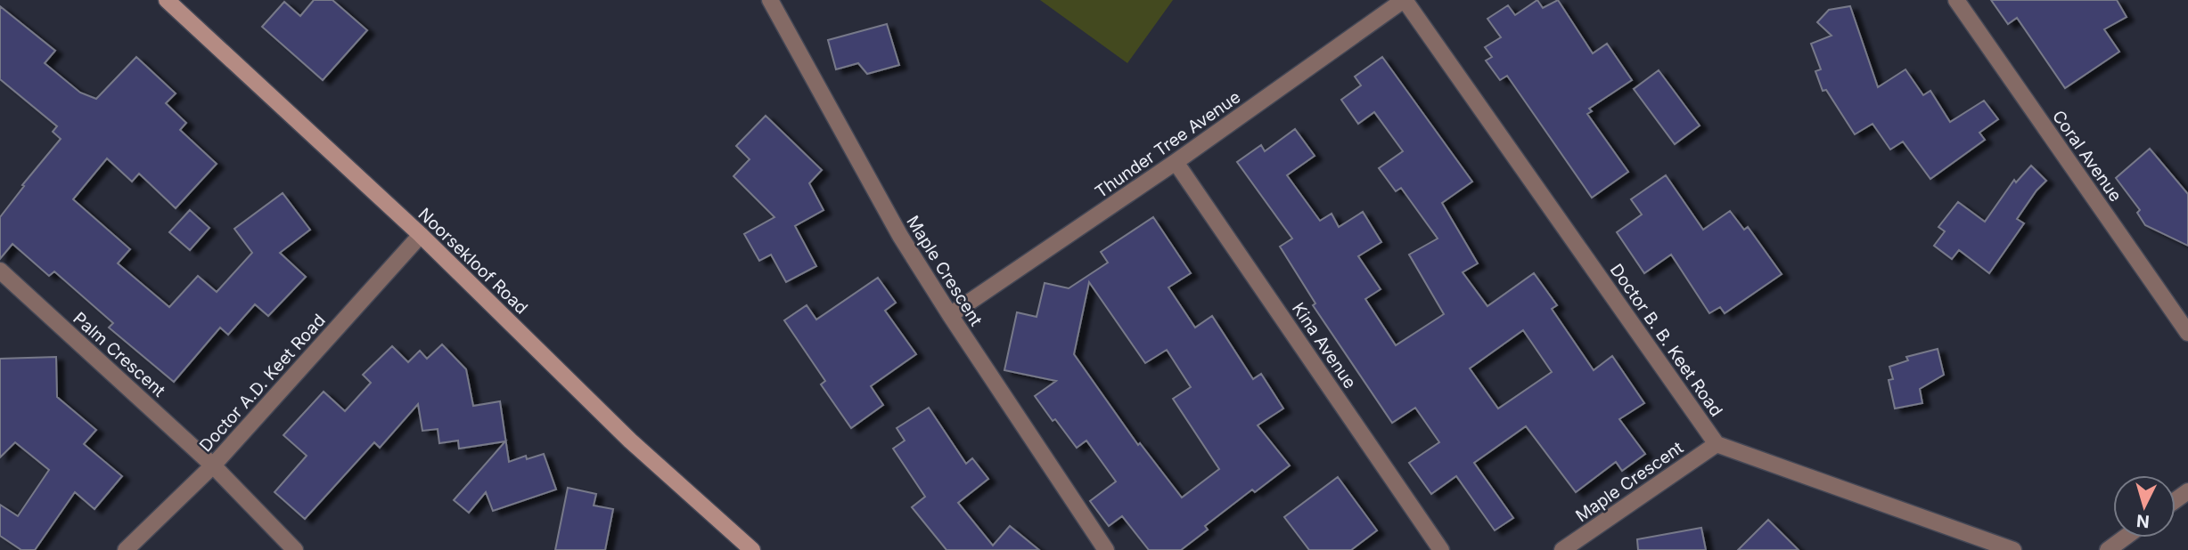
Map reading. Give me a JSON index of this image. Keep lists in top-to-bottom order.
{
  "streets": {
    "street": [
      "Thunder Tree Avenue",
      "Coral Avenue",
      "Noorsekloof Road",
      "Maple Crescent",
      "Doctor B. B. Keet Road",
      "Kina Avenue",
      "Palm Crescent",
      "Doctor A.D. Keet Road"
    ]
  },
  "crossings": [
    ["Thunder Tree Avenue", "Maple Crescent"],
    ["Thunder Tree Avenue", "Doctor B. B. Keet Road"],
    ["Thunder Tree Avenue", "Kina Avenue"],
    ["Noorsekloof Road", "Doctor A.D. Keet Road"],
    ["Maple Crescent", "Doctor B. B. Keet Road"],
    ["Palm Crescent", "Doctor A.D. Keet Road"]
  ],
  "north": "bottom"
}
